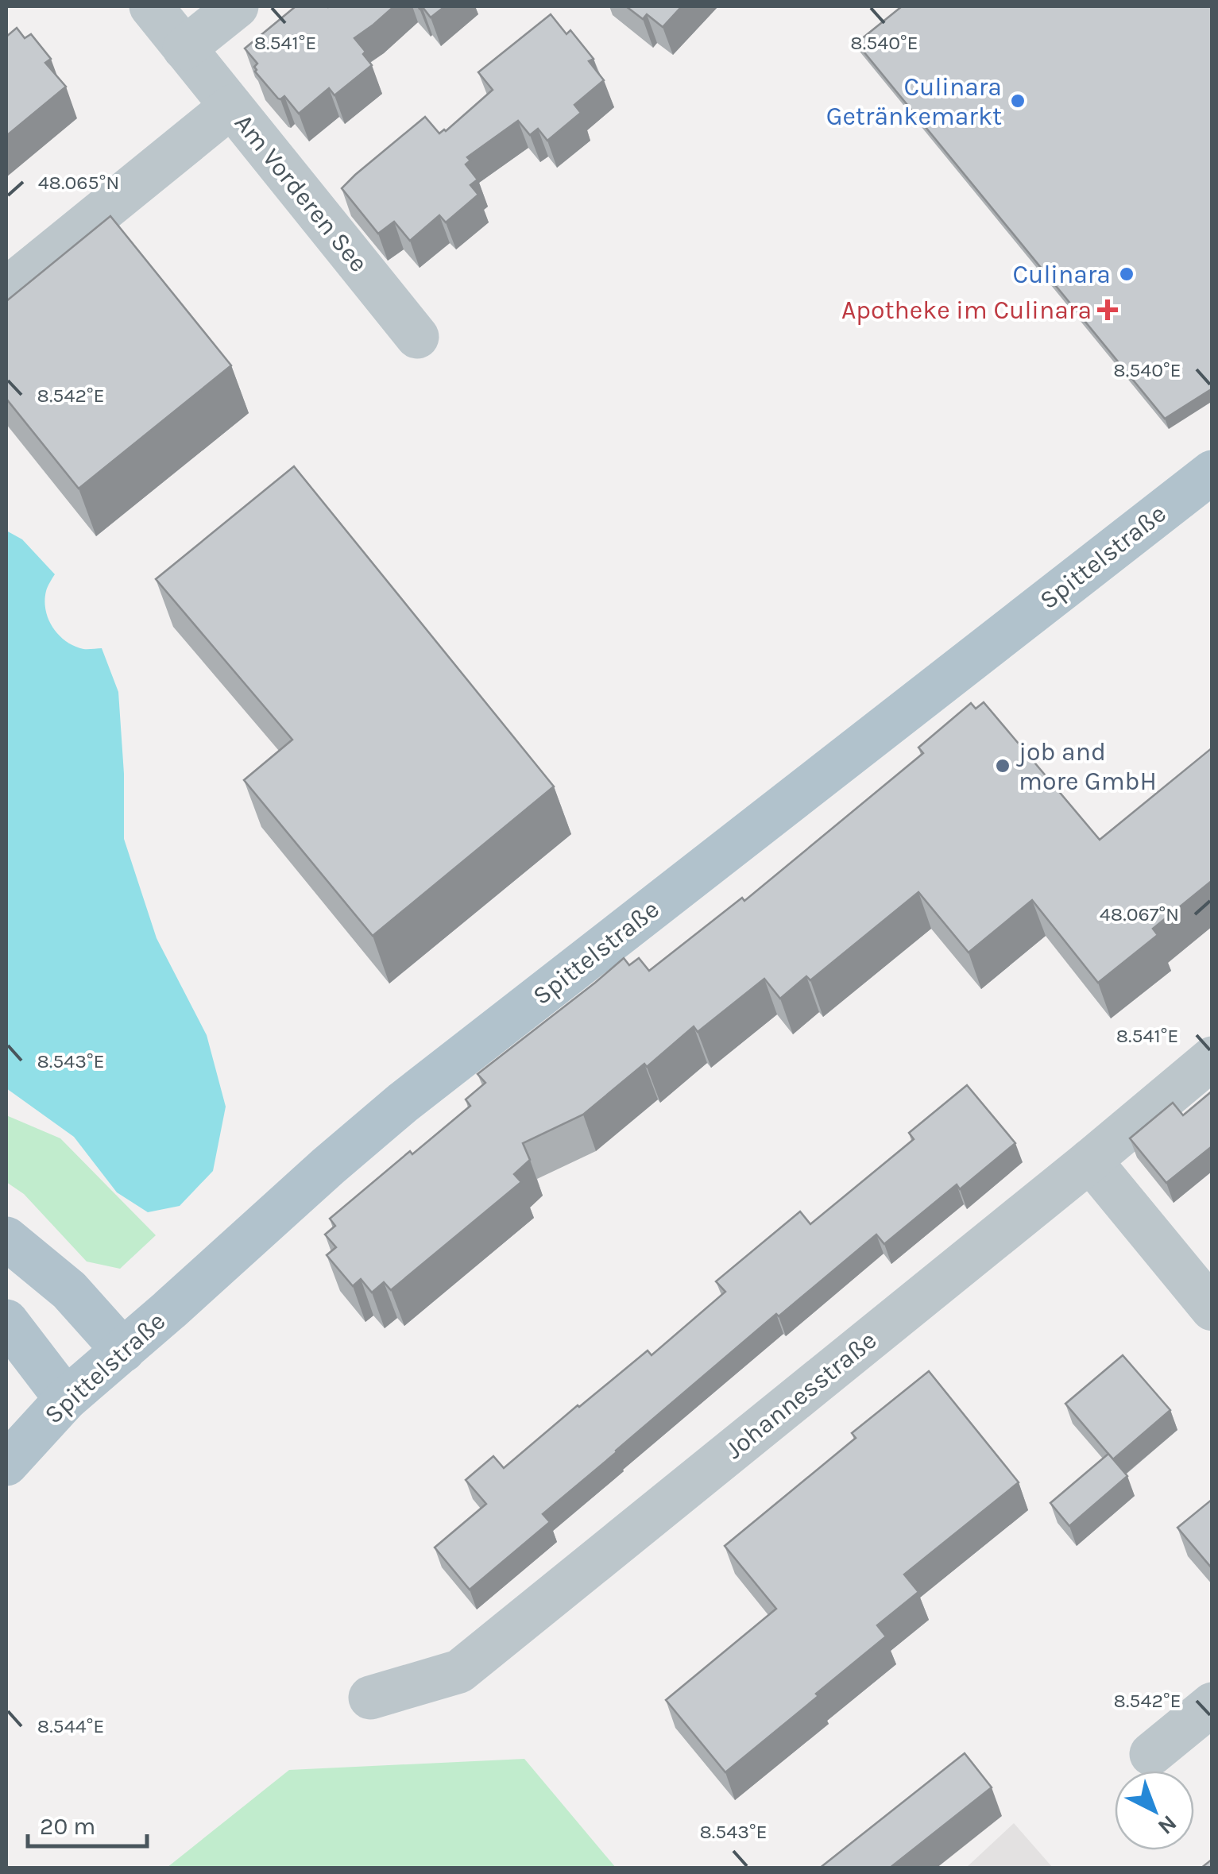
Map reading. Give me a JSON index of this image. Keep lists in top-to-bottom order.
{
  "streets": {
    "main road": ["Spittelstraße"],
    "street": ["Am Vorderen See", "Johannesstraße"]
  },
  "places": {
    "other": ["Culinara Getränkemarkt", "Culinara", "job and more GmbH"],
    "health": ["Apotheke im Culinara"]
  },
  "scale_bar": "20 m",
  "north": "bottom right",
  "coordinates": [
    "8.541°E",
    "8.540°E",
    "48.065°N",
    "8.542°E",
    "48.067°N",
    "8.543°E",
    "8.544°E"
  ]
}
